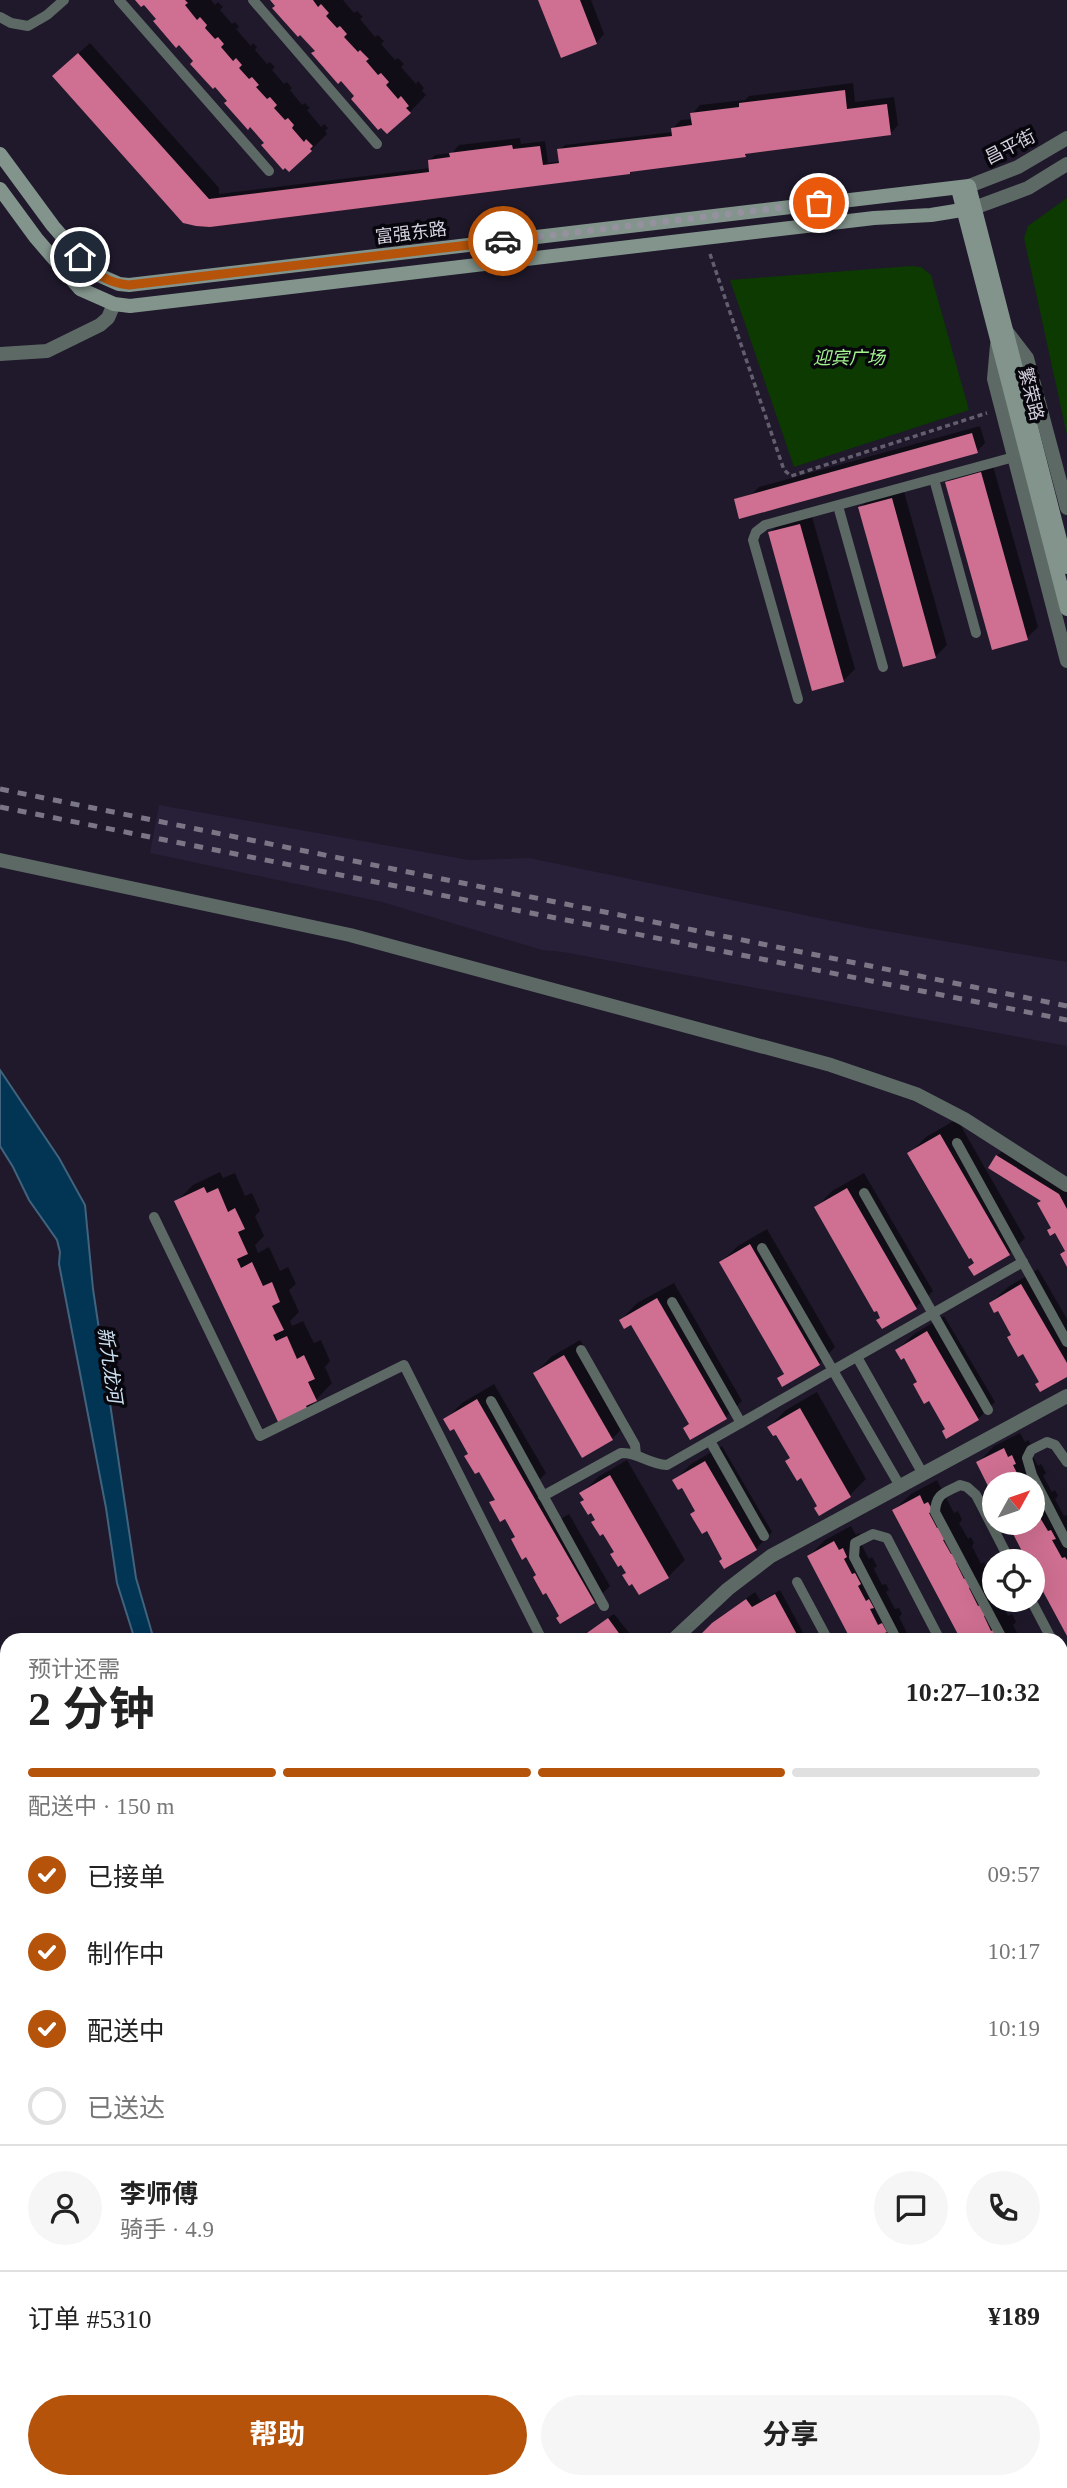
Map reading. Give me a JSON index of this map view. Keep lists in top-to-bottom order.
{
  "streets": {
    "main road": ["富强东路", "繁荣路"],
    "street": ["昌平街"]
  },
  "crossings": [
    ["昌平街", "富强东路"],
    ["昌平街", "繁荣路"],
    ["富强东路", "繁荣路"]
  ],
  "water": ["新九龙河"],
  "parks": ["迎宾广场"],
  "north": "top right",
  "page": {
    "heading": ["2 分钟", "预计还需", "10:27–10:32"],
    "panel": [
      "李师傅",
      "骑手 · 4.9",
      "订单 #5310",
      "¥189"
    ],
    "bar": "配送中 · 150 m",
    "list": [
      ["已接单", "09:57"],
      ["制作中", "10:17"],
      ["配送中", "10:19"],
      "已送达"
    ],
    "buttons": ["帮助", "分享"]
  }
}
